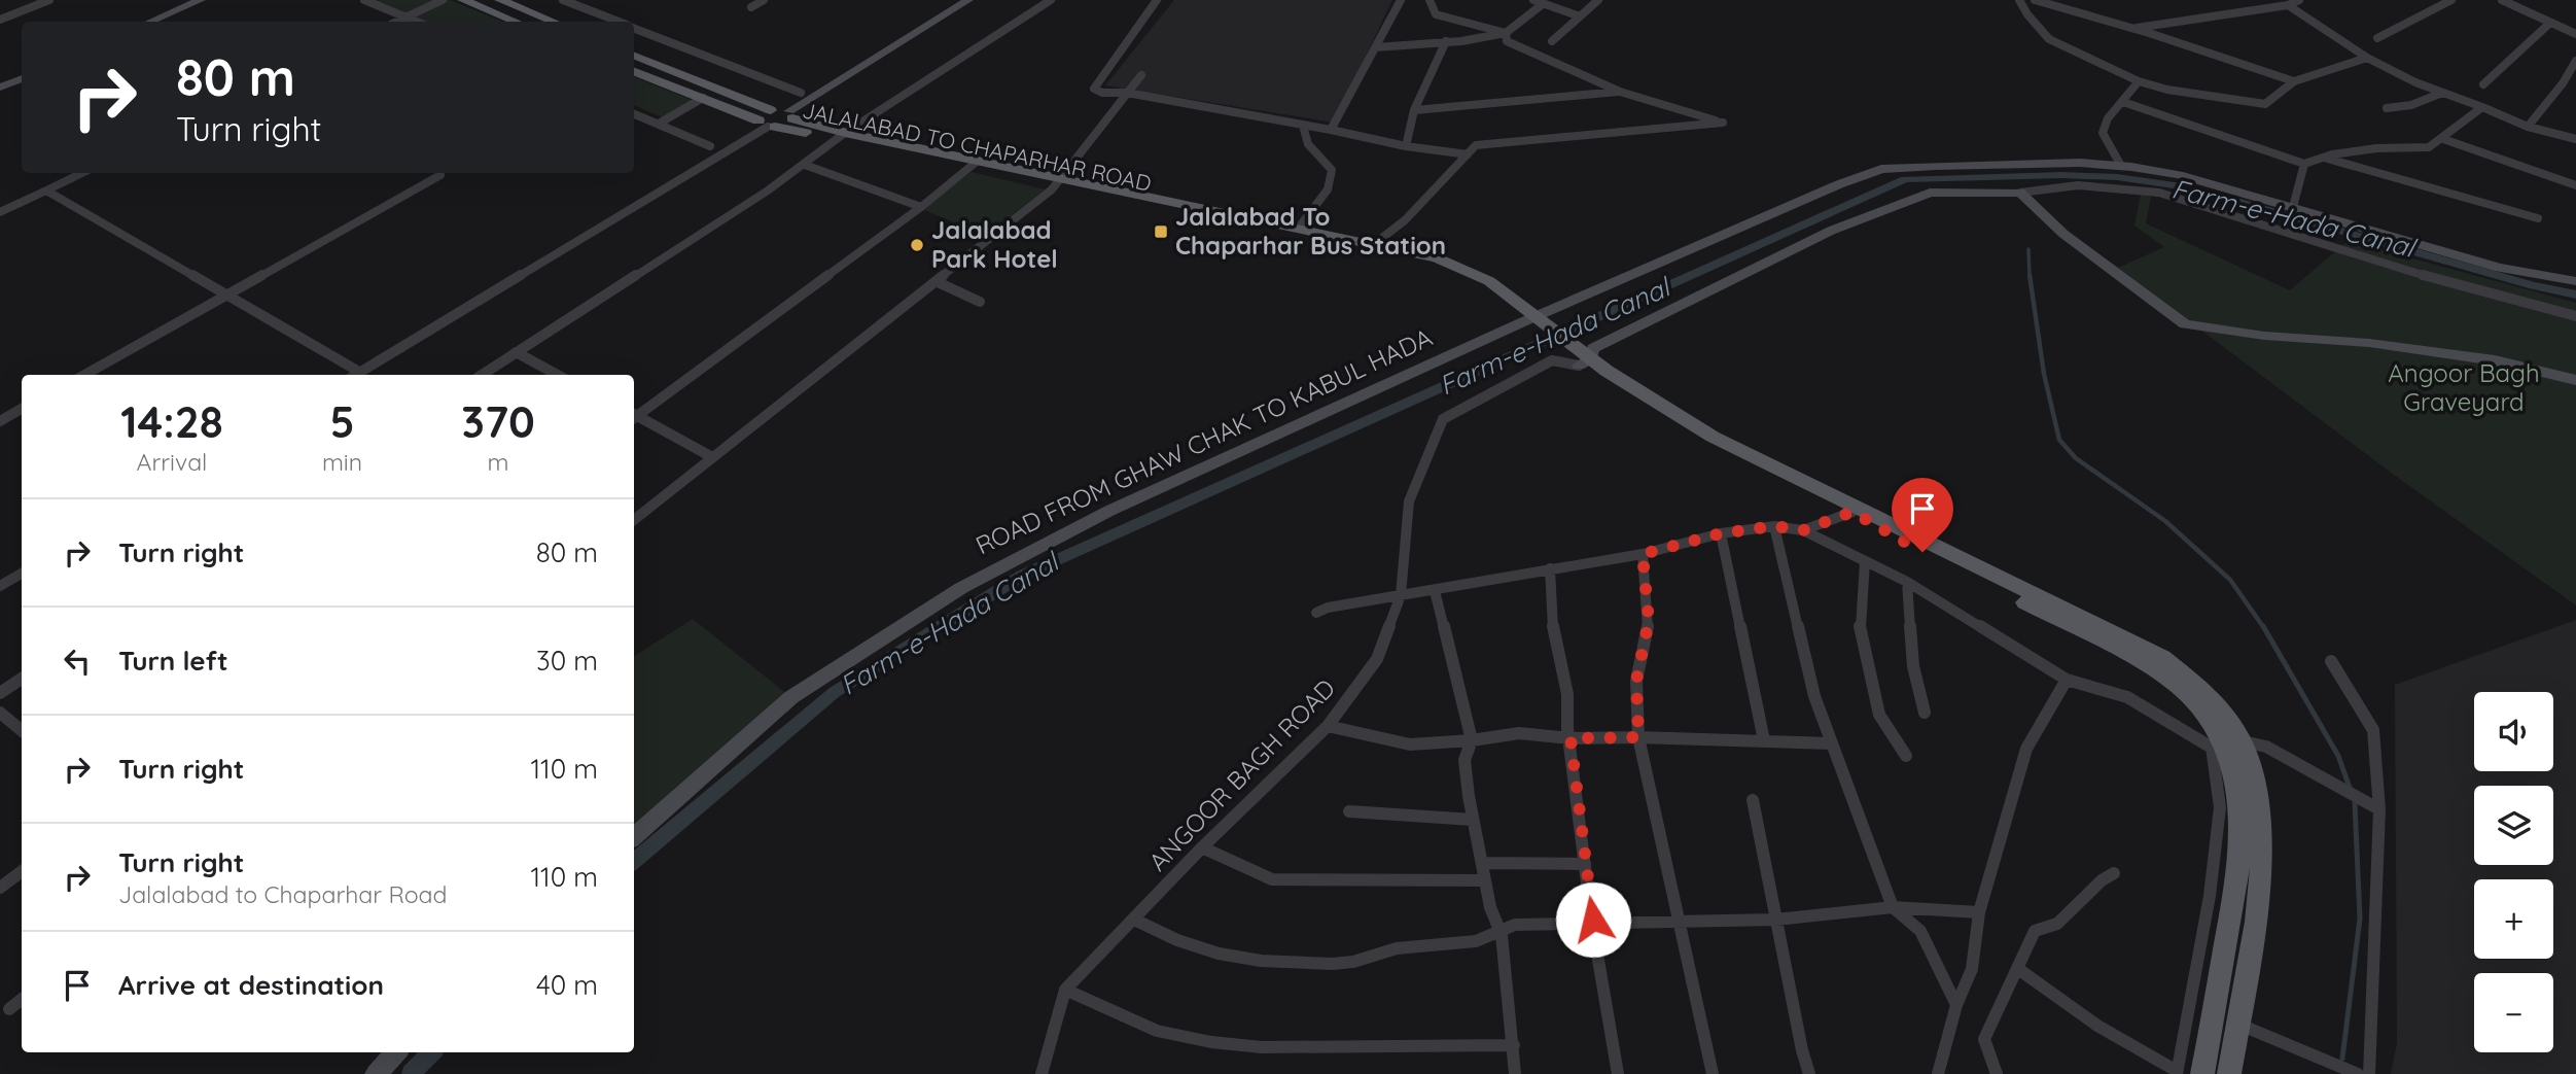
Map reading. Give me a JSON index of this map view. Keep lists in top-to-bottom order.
{
  "streets": {
    "main road": ["JALALABAD TO CHAPARHAR ROAD"],
    "street": ["ROAD FROM GHAW CHAK TO KABUL HADA", "ANGOOR BAGH ROAD"]
  },
  "crossings": [
    ["JALALABAD TO CHAPARHAR ROAD", "ROAD FROM GHAW CHAK TO KABUL HADA"]
  ],
  "water": ["Farm-e-Hada Canal"],
  "parks": ["Angoor Bagh Graveyard"],
  "places": {
    "transit": ["Jalalabad To Chaparhar Bus Station"],
    "other": ["Jalalabad Park Hotel"]
  },
  "page": {
    "turn": ["80 m", "Turn right"],
    "eta": [
      "14:28",
      "Arrival",
      "5",
      "min",
      "370",
      "m"
    ],
    "list": [
      {
        "name": "Turn right",
        "value": "80 m"
      },
      {
        "name": "Turn left",
        "value": "30 m"
      },
      {
        "name": "Turn right",
        "value": "110 m"
      },
      {
        "name": "Turn right",
        "note": "Jalalabad to Chaparhar Road",
        "value": "110 m"
      },
      {
        "name": "Arrive at destination",
        "value": "40 m"
      }
    ],
    "map_buttons": ["+", "−"]
  }
}
